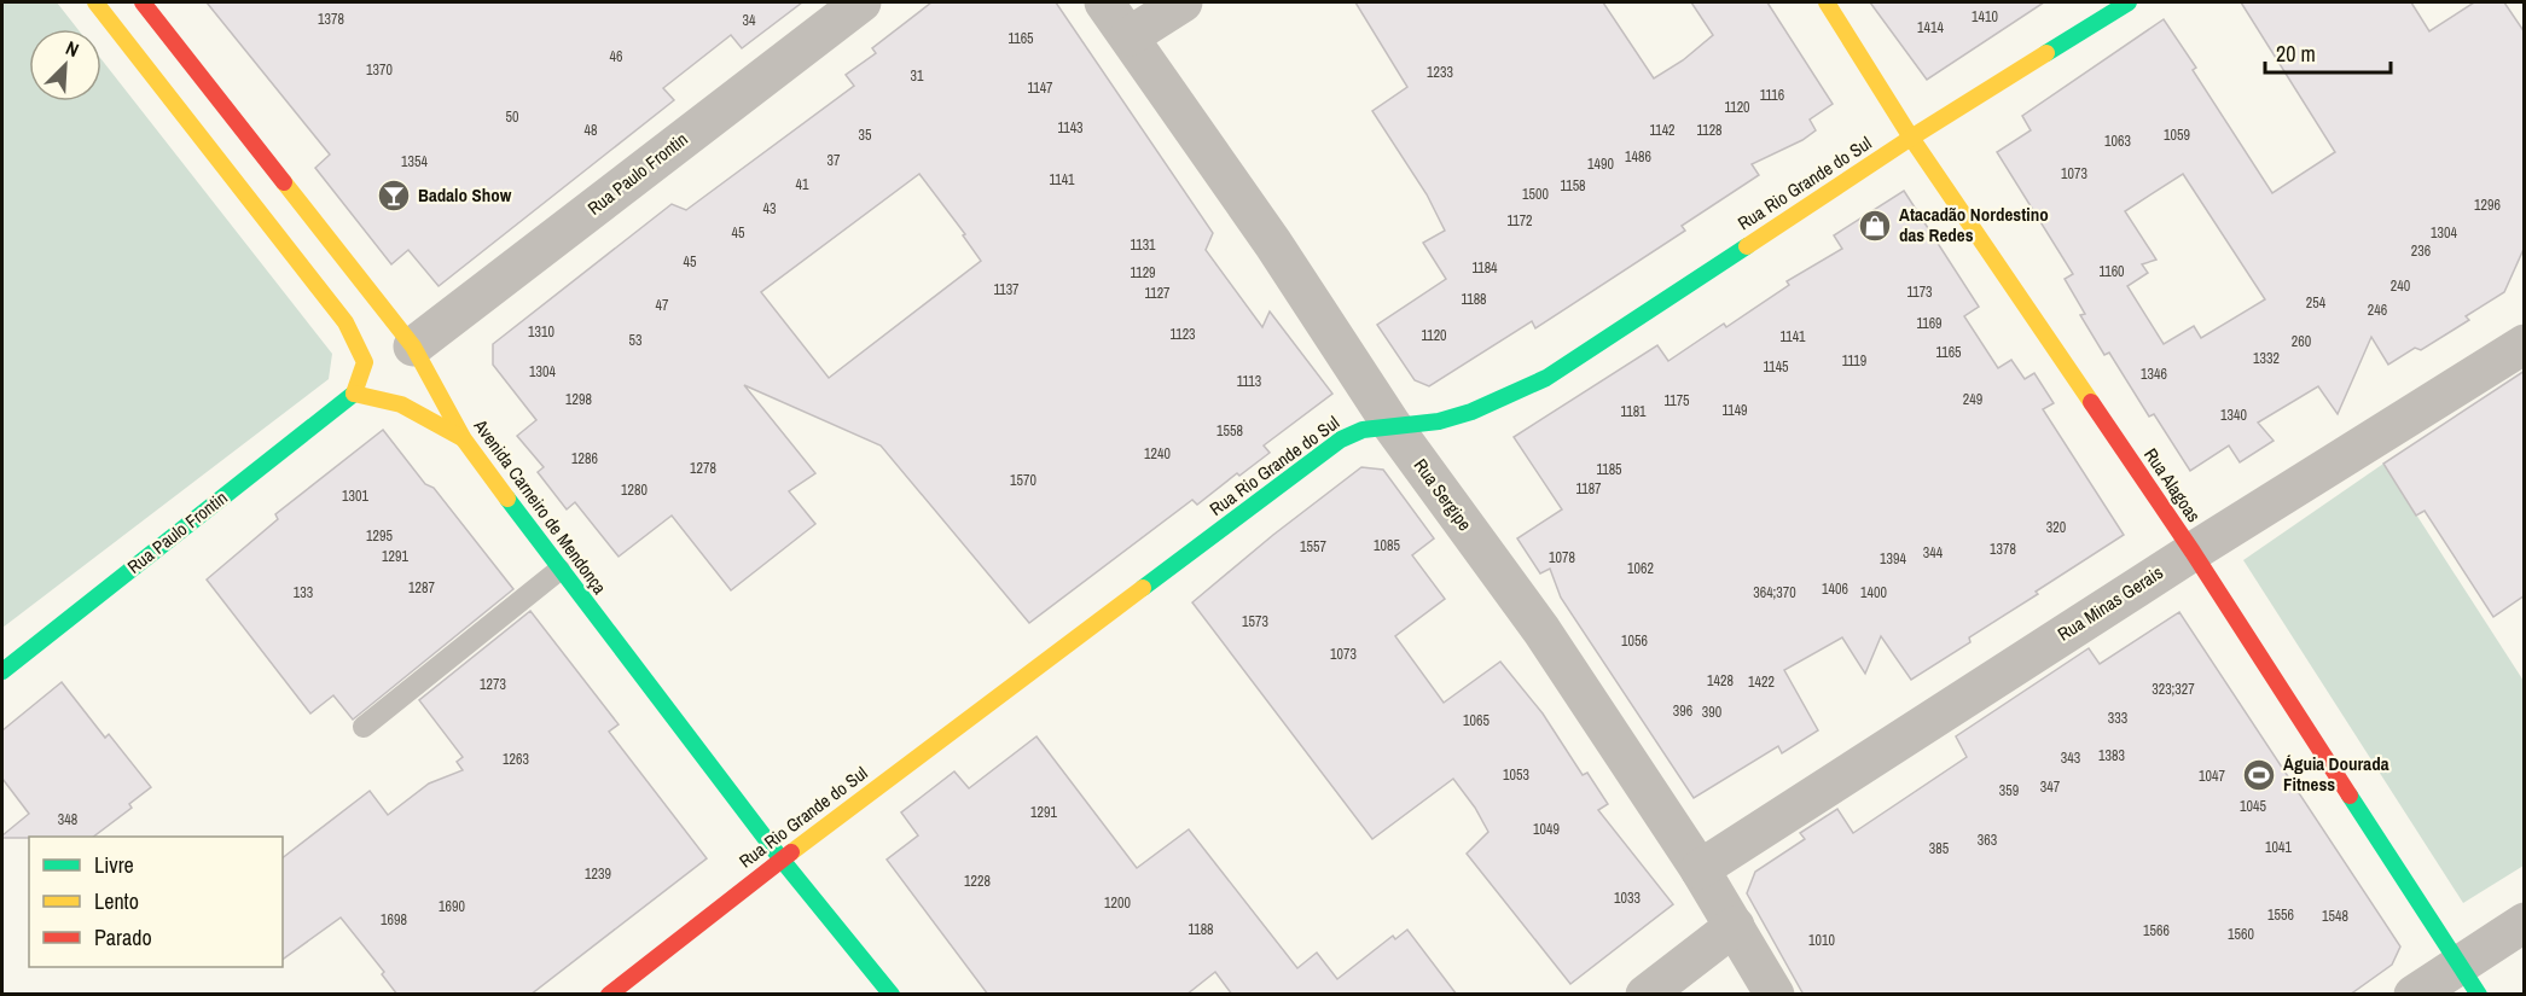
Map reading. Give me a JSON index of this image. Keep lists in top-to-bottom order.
{
  "streets": {
    "street": [
      "Rua Paulo Frontin",
      "Rua Rio Grande do Sul",
      "Rua Alagoas",
      "Rua Sergipe",
      "Avenida Carneiro de Mendonça",
      "Rua Minas Gerais"
    ]
  },
  "crossings": [
    ["Rua Paulo Frontin", "Avenida Carneiro de Mendonça"],
    ["Rua Rio Grande do Sul", "Rua Alagoas"],
    ["Rua Rio Grande do Sul", "Rua Sergipe"],
    ["Rua Rio Grande do Sul", "Avenida Carneiro de Mendonça"],
    ["Rua Alagoas", "Rua Minas Gerais"],
    ["Rua Sergipe", "Rua Minas Gerais"]
  ],
  "places": {
    "bar": ["Badalo Show"],
    "shop": ["Atacadão Nordestino das Redes"],
    "sports": ["Águia Dourada Fitness"]
  },
  "house_numbers": [
    "1410",
    "1378",
    "34",
    "1414",
    "1165",
    "46",
    "1370",
    "1233",
    "31",
    "1147",
    "1116",
    "1120",
    "50",
    "1143",
    "48",
    "1142",
    "1128",
    "35",
    "1059",
    "1063",
    "1486",
    "37",
    "1354",
    "1490",
    "1073",
    "1141",
    "41",
    "1158",
    "1500",
    "1296",
    "43",
    "1172",
    "45",
    "1304",
    "1131",
    "236",
    "45",
    "1184",
    "1160",
    "1129",
    "240",
    "1137",
    "1173",
    "1127",
    "1188",
    "254",
    "47",
    "246",
    "1169",
    "1310",
    "1123",
    "1120",
    "1141",
    "53",
    "260",
    "1165",
    "1332",
    "1119",
    "1145",
    "1304",
    "1346",
    "1113",
    "1298",
    "249",
    "1175",
    "1149",
    "1181",
    "1340",
    "1558",
    "1240",
    "1286",
    "1278",
    "1185",
    "1570",
    "1187",
    "1280",
    "1301",
    "320",
    "1295",
    "1085",
    "1557",
    "1378",
    "344",
    "1291",
    "1078",
    "1394",
    "1062",
    "1287",
    "1406",
    "133",
    "364;370",
    "1400",
    "1573",
    "1056",
    "1073",
    "1428",
    "1422",
    "1273",
    "323;327",
    "396",
    "390",
    "333",
    "1065",
    "1383",
    "343",
    "1263",
    "1053",
    "1047",
    "347",
    "359",
    "1045",
    "1291",
    "348",
    "1049",
    "363",
    "1041",
    "385",
    "1239",
    "1228",
    "1033",
    "1200",
    "1690",
    "1556",
    "1548",
    "1698",
    "1188",
    "1566",
    "1560",
    "1010"
  ],
  "legend": ["Livre", "Lento", "Parado"],
  "scale_bar": "20 m",
  "north": "top right"
}
